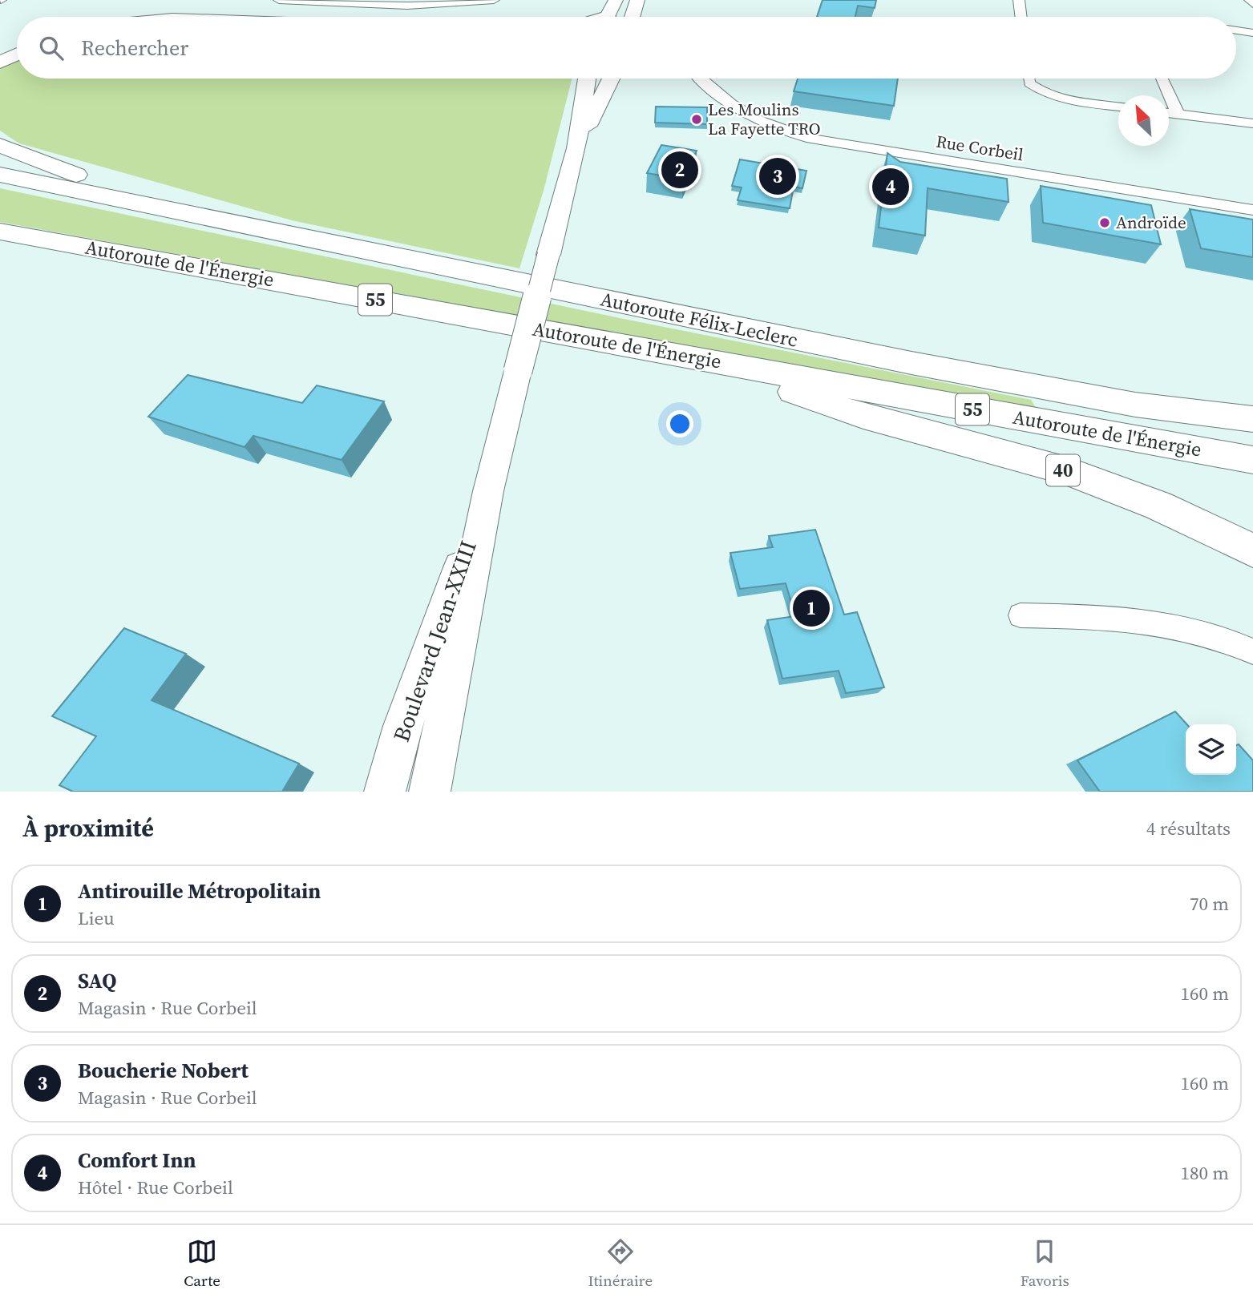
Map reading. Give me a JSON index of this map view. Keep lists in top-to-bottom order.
{
  "streets": {
    "highway": [
      "Autoroute de l'Énergie",
      "55",
      "Autoroute Félix-Leclerc",
      "40"
    ],
    "street": ["Rue Corbeil", "Boulevard Jean-XXIII"]
  },
  "crossings": [
    ["Autoroute de l'Énergie", "Autoroute Félix-Leclerc"],
    ["55", "Autoroute Félix-Leclerc"]
  ],
  "places": ["Les Moulins La Fayette TRO", "Androïde"],
  "north": "top left",
  "page": {
    "search": "Rechercher",
    "pins": [
      "2",
      "3",
      "4",
      "1"
    ],
    "heading": ["À proximité", "4 résultats"],
    "list": [
      {
        "mark": "1",
        "name": "Antirouille Métropolitain",
        "note": "Lieu",
        "value": "70 m"
      },
      {
        "mark": "2",
        "name": "SAQ",
        "note": "Magasin · Rue Corbeil",
        "value": "160 m"
      },
      {
        "mark": "3",
        "name": "Boucherie Nobert",
        "note": "Magasin · Rue Corbeil",
        "value": "160 m"
      },
      {
        "mark": "4",
        "name": "Comfort Inn",
        "note": "Hôtel · Rue Corbeil",
        "value": "180 m"
      }
    ],
    "nav": ["Carte", "Itinéraire", "Favoris"]
  }
}
